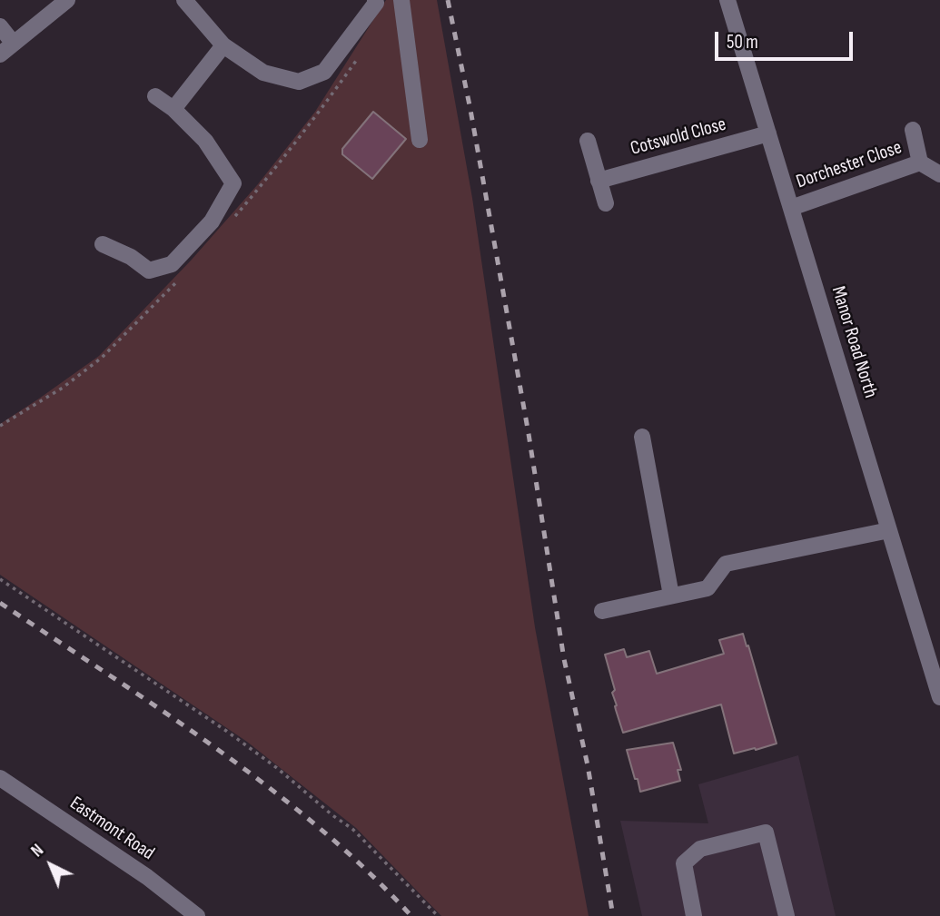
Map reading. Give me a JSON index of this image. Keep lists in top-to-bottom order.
{
  "streets": {
    "street": [
      "Cotswold Close",
      "Dorchester Close",
      "Manor Road North",
      "Eastmont Road"
    ]
  },
  "crossings": [
    ["Cotswold Close", "Manor Road North"],
    ["Dorchester Close", "Manor Road North"]
  ],
  "scale_bar": "50 m",
  "north": "top left"
}
